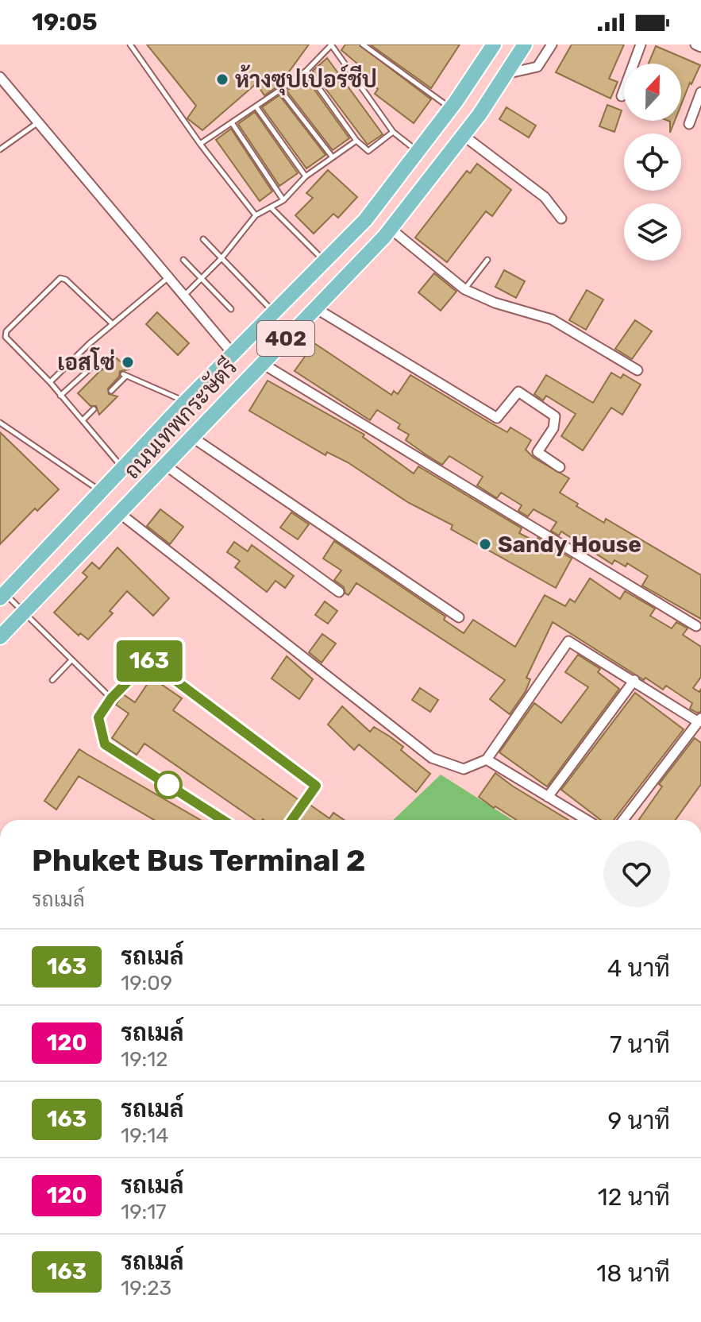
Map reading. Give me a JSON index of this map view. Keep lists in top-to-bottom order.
{
  "streets": {
    "main road": ["402", "ถนนเทพกระษัตรี"]
  },
  "places": ["ห้างซุปเปอร์ชีป", "เอสโซ่", "Sandy House"],
  "lines": ["bus line 163"],
  "north": "top",
  "page": {
    "status": "19:05",
    "on_map": "163",
    "heading": ["Phuket Bus Terminal 2", "รถเมล์"],
    "list": [
      {
        "mark": "163",
        "name": "รถเมล์",
        "note": "19:09",
        "value": "4 นาที"
      },
      {
        "mark": "120",
        "name": "รถเมล์",
        "note": "19:12",
        "value": "7 นาที"
      },
      {
        "mark": "163",
        "name": "รถเมล์",
        "note": "19:14",
        "value": "9 นาที"
      },
      {
        "mark": "120",
        "name": "รถเมล์",
        "note": "19:17",
        "value": "12 นาที"
      },
      {
        "mark": "163",
        "name": "รถเมล์",
        "note": "19:23",
        "value": "18 นาที"
      }
    ]
  }
}
